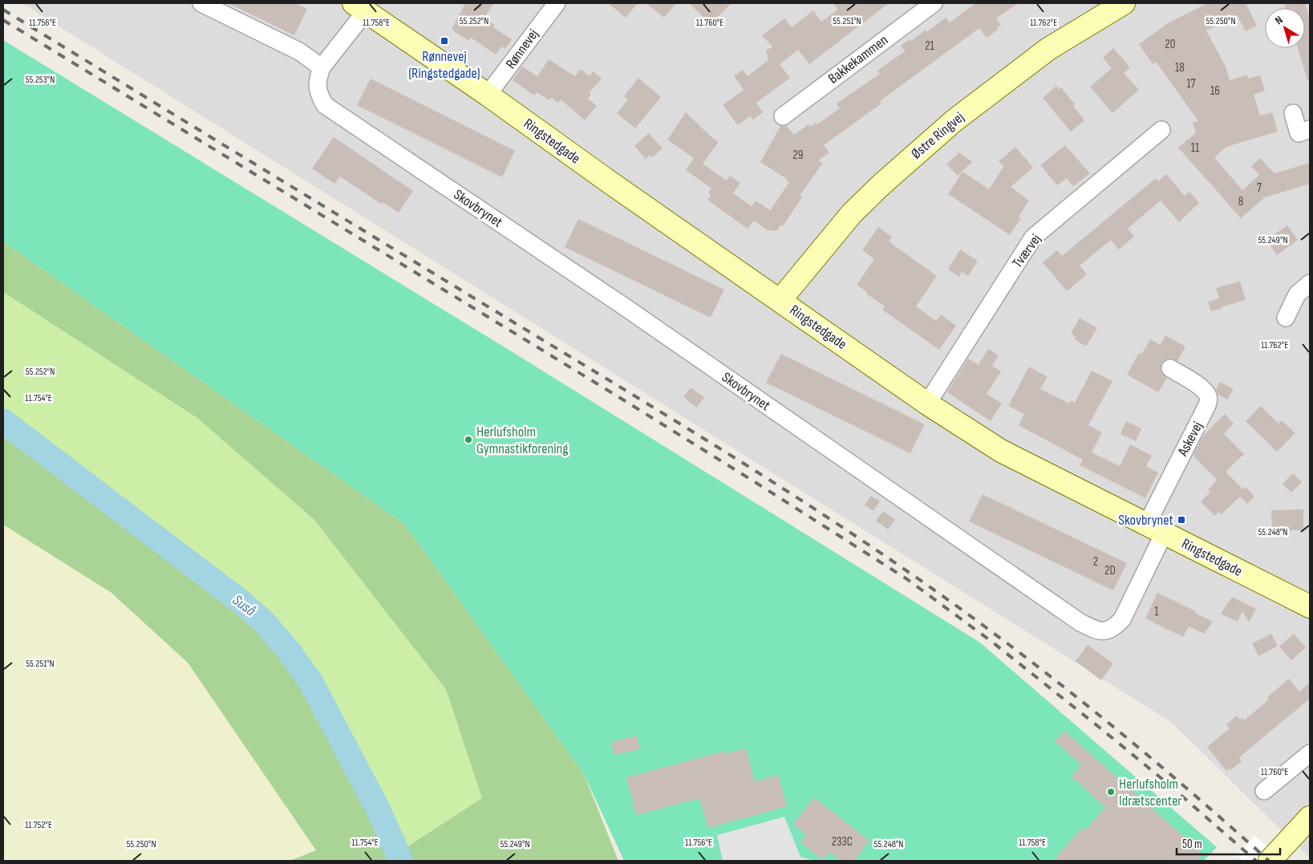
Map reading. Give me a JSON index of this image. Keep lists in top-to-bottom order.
{
  "streets": {
    "street": [
      "Rønnevej",
      "Bakkekammen",
      "Østre Ringvej",
      "Ringstedgade",
      "Skovbrynet",
      "Tværvej",
      "Askevej"
    ]
  },
  "crossings": [
    ["Rønnevej", "Ringstedgade"],
    ["Østre Ringvej", "Ringstedgade"],
    ["Ringstedgade", "Skovbrynet"],
    ["Ringstedgade", "Tværvej"],
    ["Ringstedgade", "Askevej"],
    ["Skovbrynet", "Askevej"]
  ],
  "water": ["Suså"],
  "places": {
    "transit": ["Rønnevej (Ringstedgade)", "Skovbrynet"],
    "other": ["Herlufsholm Gymnastikforening", "Herlufsholm Idrætscenter"]
  },
  "house_numbers": [
    "20",
    "21",
    "18",
    "17",
    "16",
    "11",
    "29",
    "7",
    "8",
    "2",
    "2D",
    "1",
    "233C"
  ],
  "scale_bar": "50 m",
  "north": "top left",
  "coordinates": [
    "55.252°N",
    "55.251°N",
    "55.250°N",
    "11.756°E",
    "11.758°E",
    "11.760°E",
    "11.762°E",
    "55.253°N",
    "55.249°N",
    "11.754°E",
    "55.248°N",
    "11.752°E"
  ]
}
